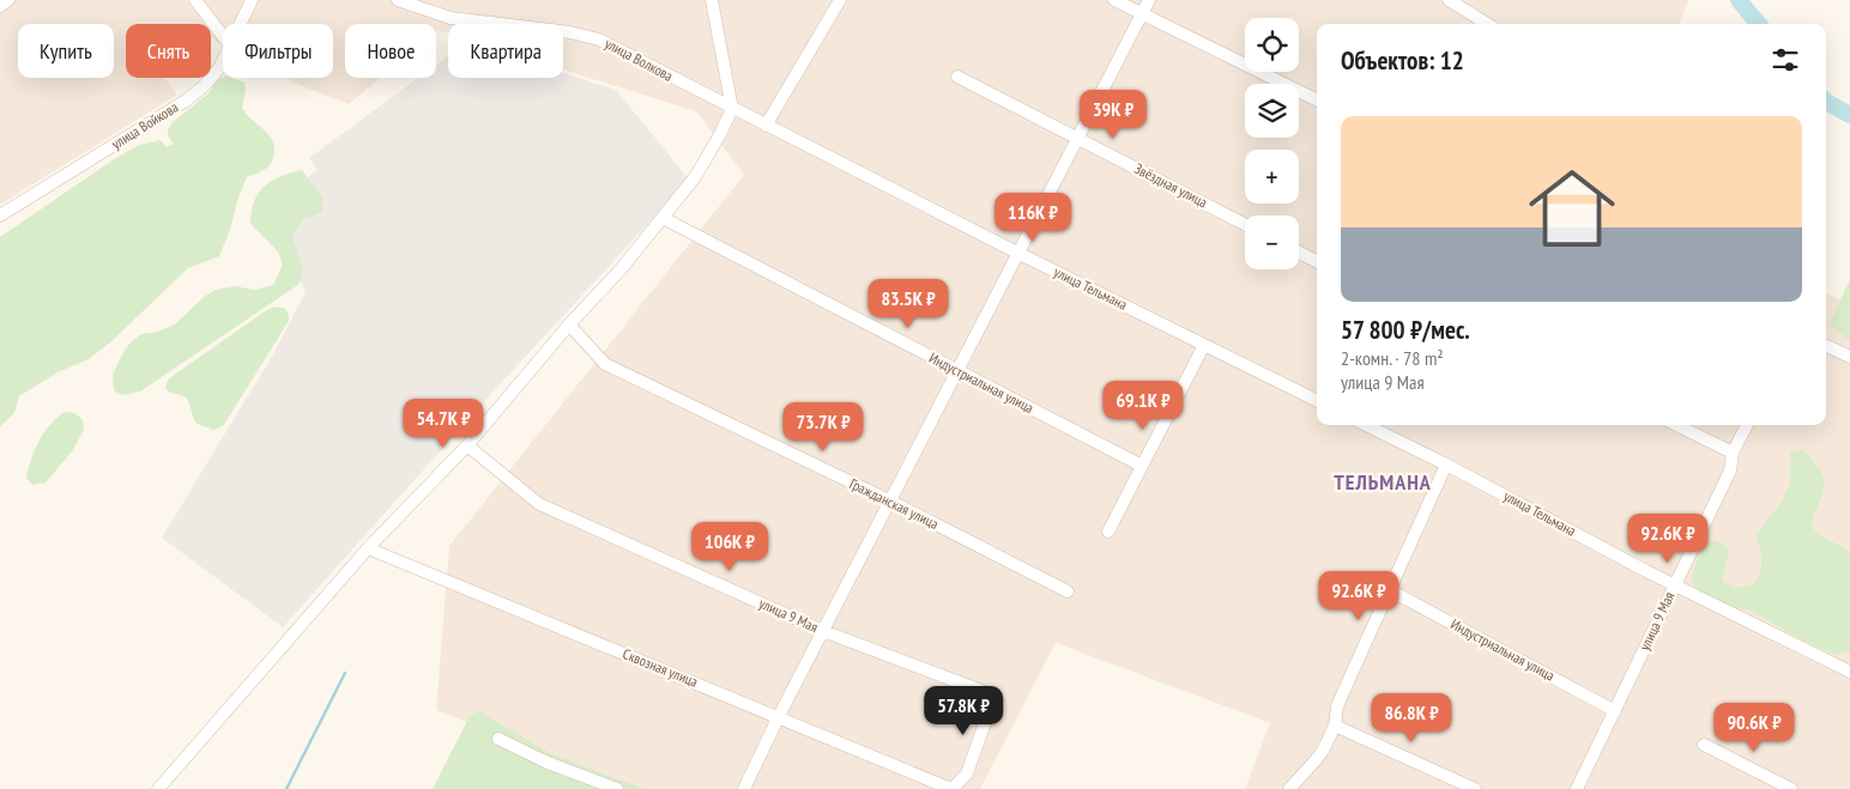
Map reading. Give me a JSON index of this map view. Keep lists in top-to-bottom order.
{
  "streets": {
    "street": [
      "улица Волкова",
      "улица Войкова",
      "Звёздная улица",
      "улица Тельмана",
      "Индустриальная улица",
      "Гражданская улица",
      "улица 9 Мая",
      "Сквозная улица"
    ]
  },
  "crossings": [
    ["улица Волкова", "улица Тельмана"],
    ["улица Тельмана", "улица 9 Мая"],
    ["Индустриальная улица", "улица 9 Мая"],
    ["улица 9 Мая", "Сквозная улица"]
  ],
  "districts": ["ТЕЛЬМАНА"],
  "page": {
    "map_buttons": ["+", "−"],
    "chip": [
      "Купить",
      "Снять",
      "Фильтры",
      "Новое",
      "Квартира"
    ],
    "heading": "Объектов: 12",
    "price": [
      "39K ₽",
      "116K ₽",
      "83.5K ₽",
      "69.1K ₽",
      "54.7K ₽",
      "73.7K ₽",
      "92.6K ₽",
      "106K ₽",
      "92.6K ₽",
      "57.8K ₽",
      "86.8K ₽",
      "90.6K ₽"
    ],
    "list": [
      {
        "name": "57 800 ₽/мес.",
        "note": "2-комн. · 78 m² · улица 9 Мая"
      }
    ]
  }
}
